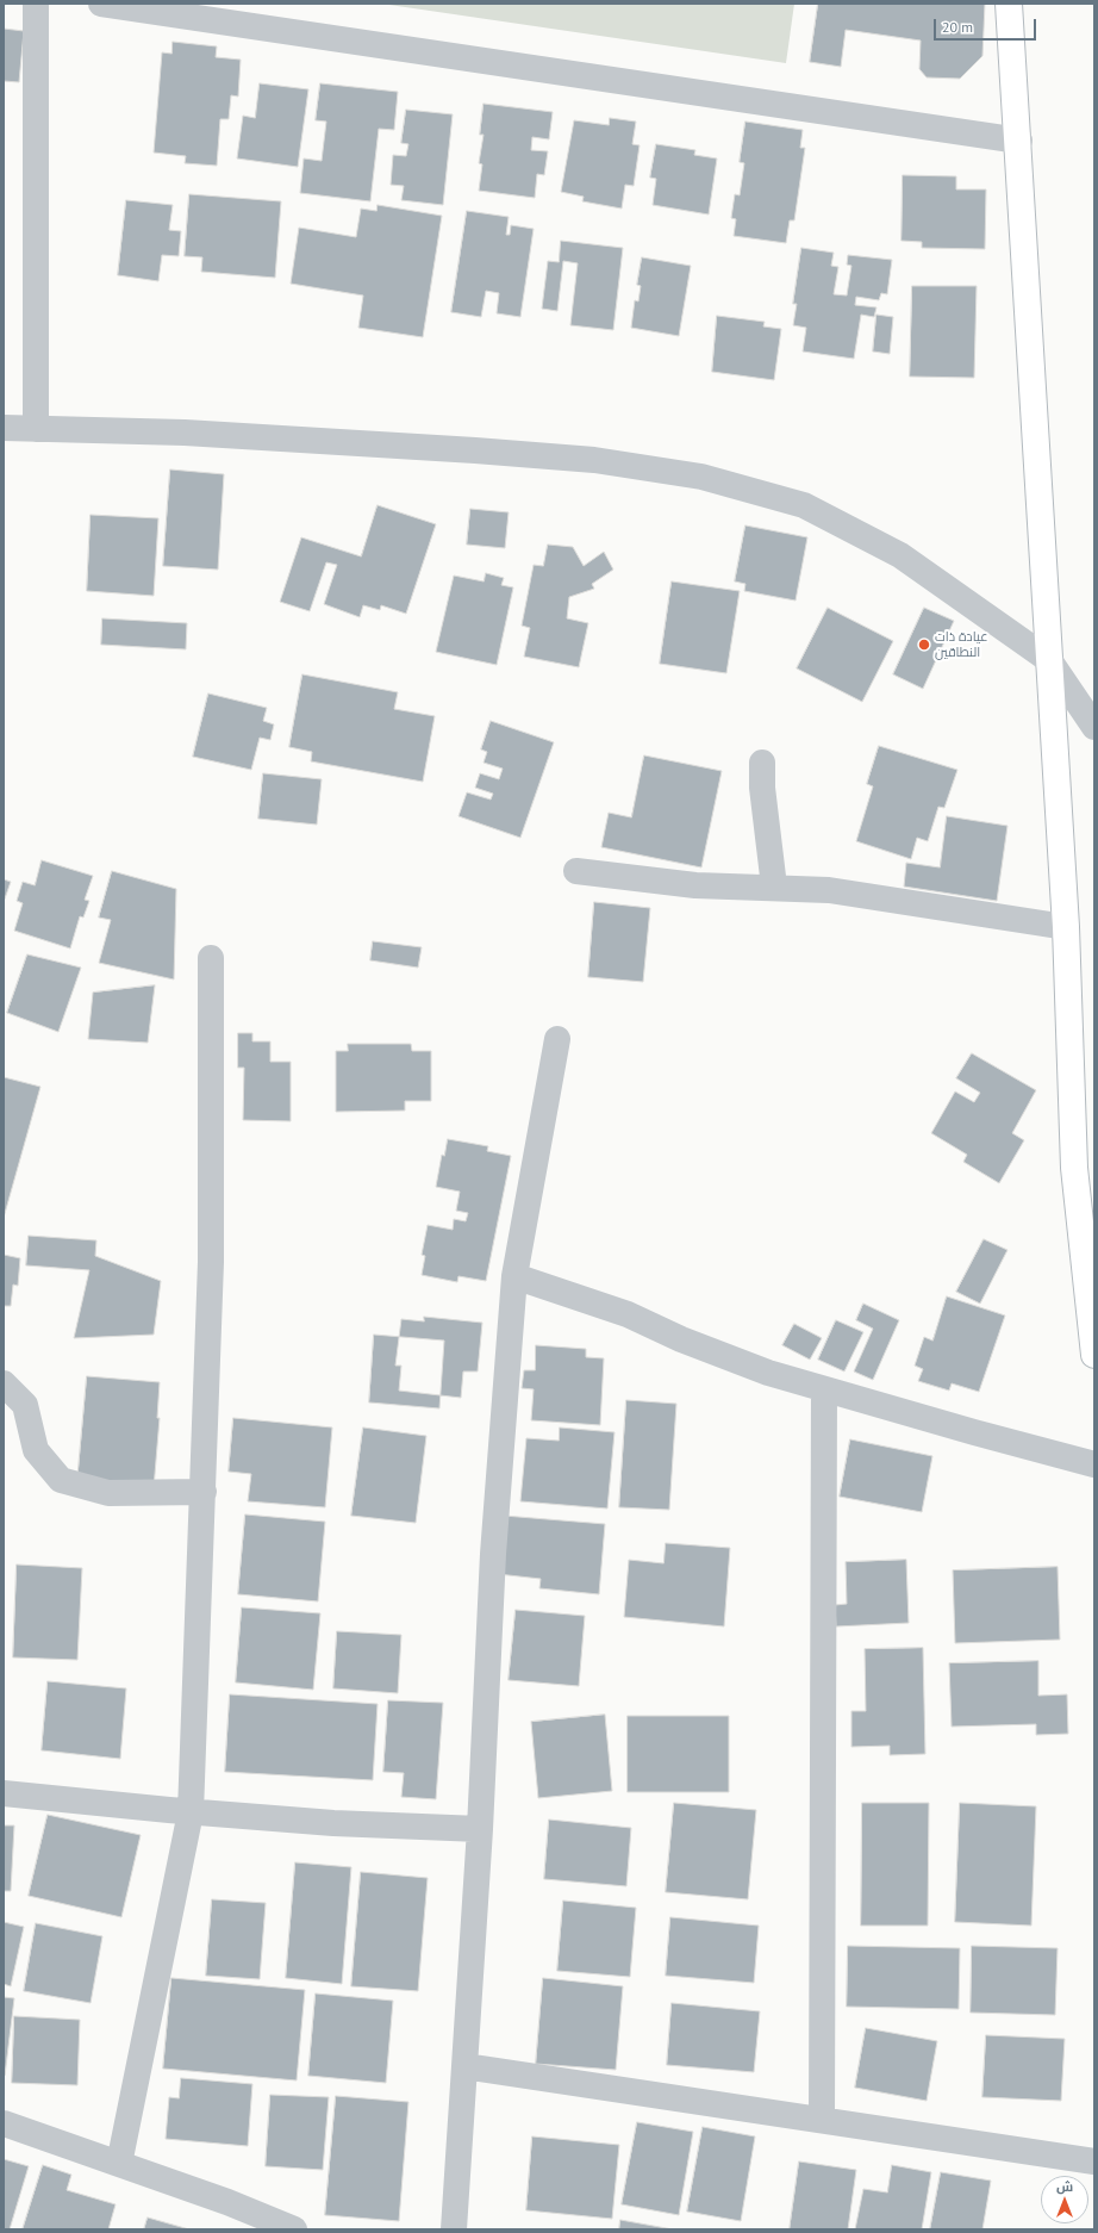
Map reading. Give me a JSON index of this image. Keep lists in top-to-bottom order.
{
  "places": ["عيادة ذات النطاقين"],
  "scale_bar": "20 m",
  "north": "top"
}
